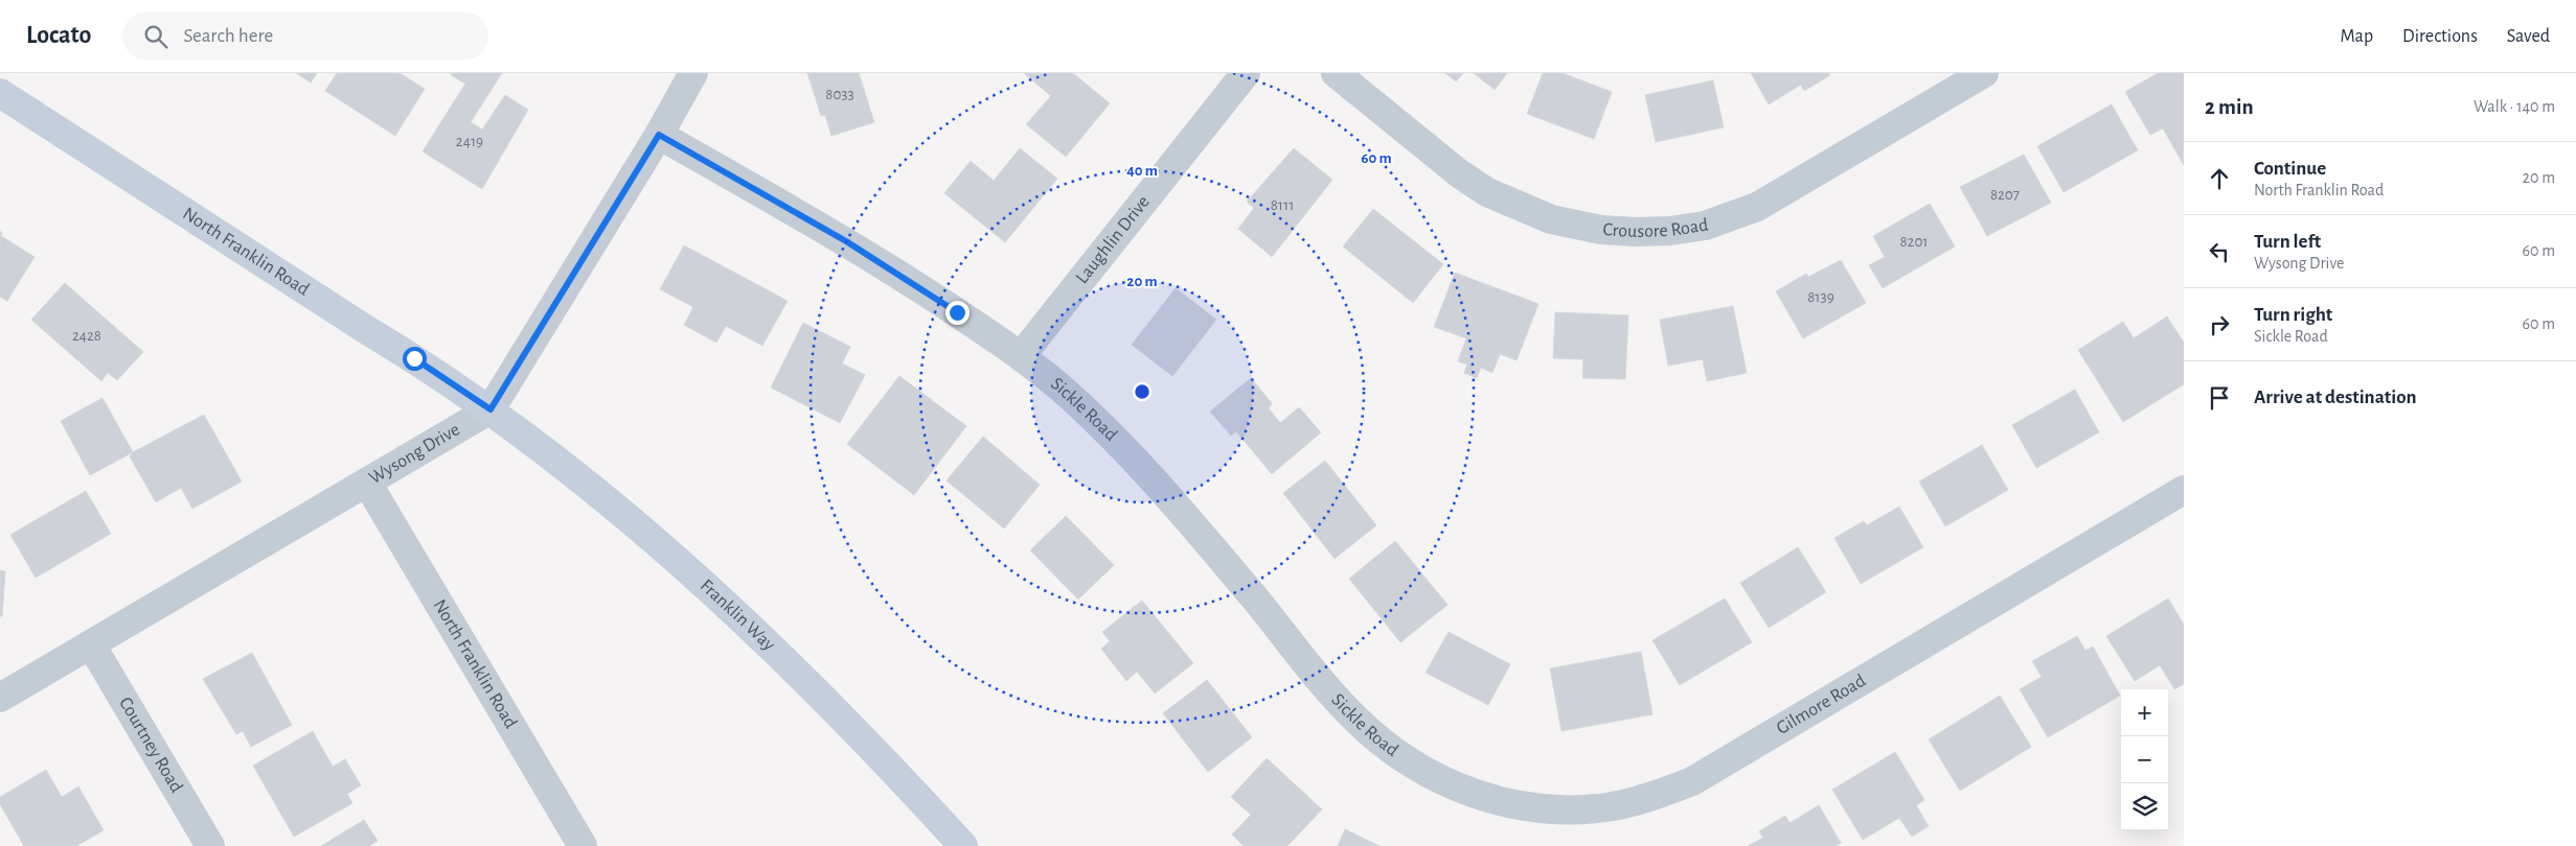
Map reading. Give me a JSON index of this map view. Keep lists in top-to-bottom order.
{
  "streets": {
    "main road": ["North Franklin Road", "Franklin Way"],
    "street": [
      "Crousore Road",
      "Laughlin Drive",
      "Sickle Road",
      "Wysong Drive",
      "Gilmore Road",
      "Courtney Road"
    ]
  },
  "crossings": [
    ["Laughlin Drive", "Sickle Road"],
    ["North Franklin Road", "Wysong Drive"],
    ["North Franklin Road", "Franklin Way"],
    ["Sickle Road", "Wysong Drive"],
    ["Sickle Road", "Gilmore Road"],
    ["Wysong Drive", "Franklin Way"],
    ["Wysong Drive", "Courtney Road"]
  ],
  "house_numbers": [
    "8033",
    "2419",
    "8207",
    "8111",
    "8201",
    "8139",
    "2428"
  ],
  "page": {
    "header": "Locato",
    "search": "Search here",
    "nav": ["Map", "Directions", "Saved"],
    "heading": ["2 min", "Walk · 140 m"],
    "list": [
      ["Continue", "North Franklin Road", "20 m"],
      ["Turn left", "Wysong Drive", "60 m"],
      ["Turn right", "Sickle Road", "60 m"],
      "Arrive at destination"
    ],
    "map_buttons": ["+", "−"]
  },
  "rings": ["60 m", "40 m", "20 m"]
}
